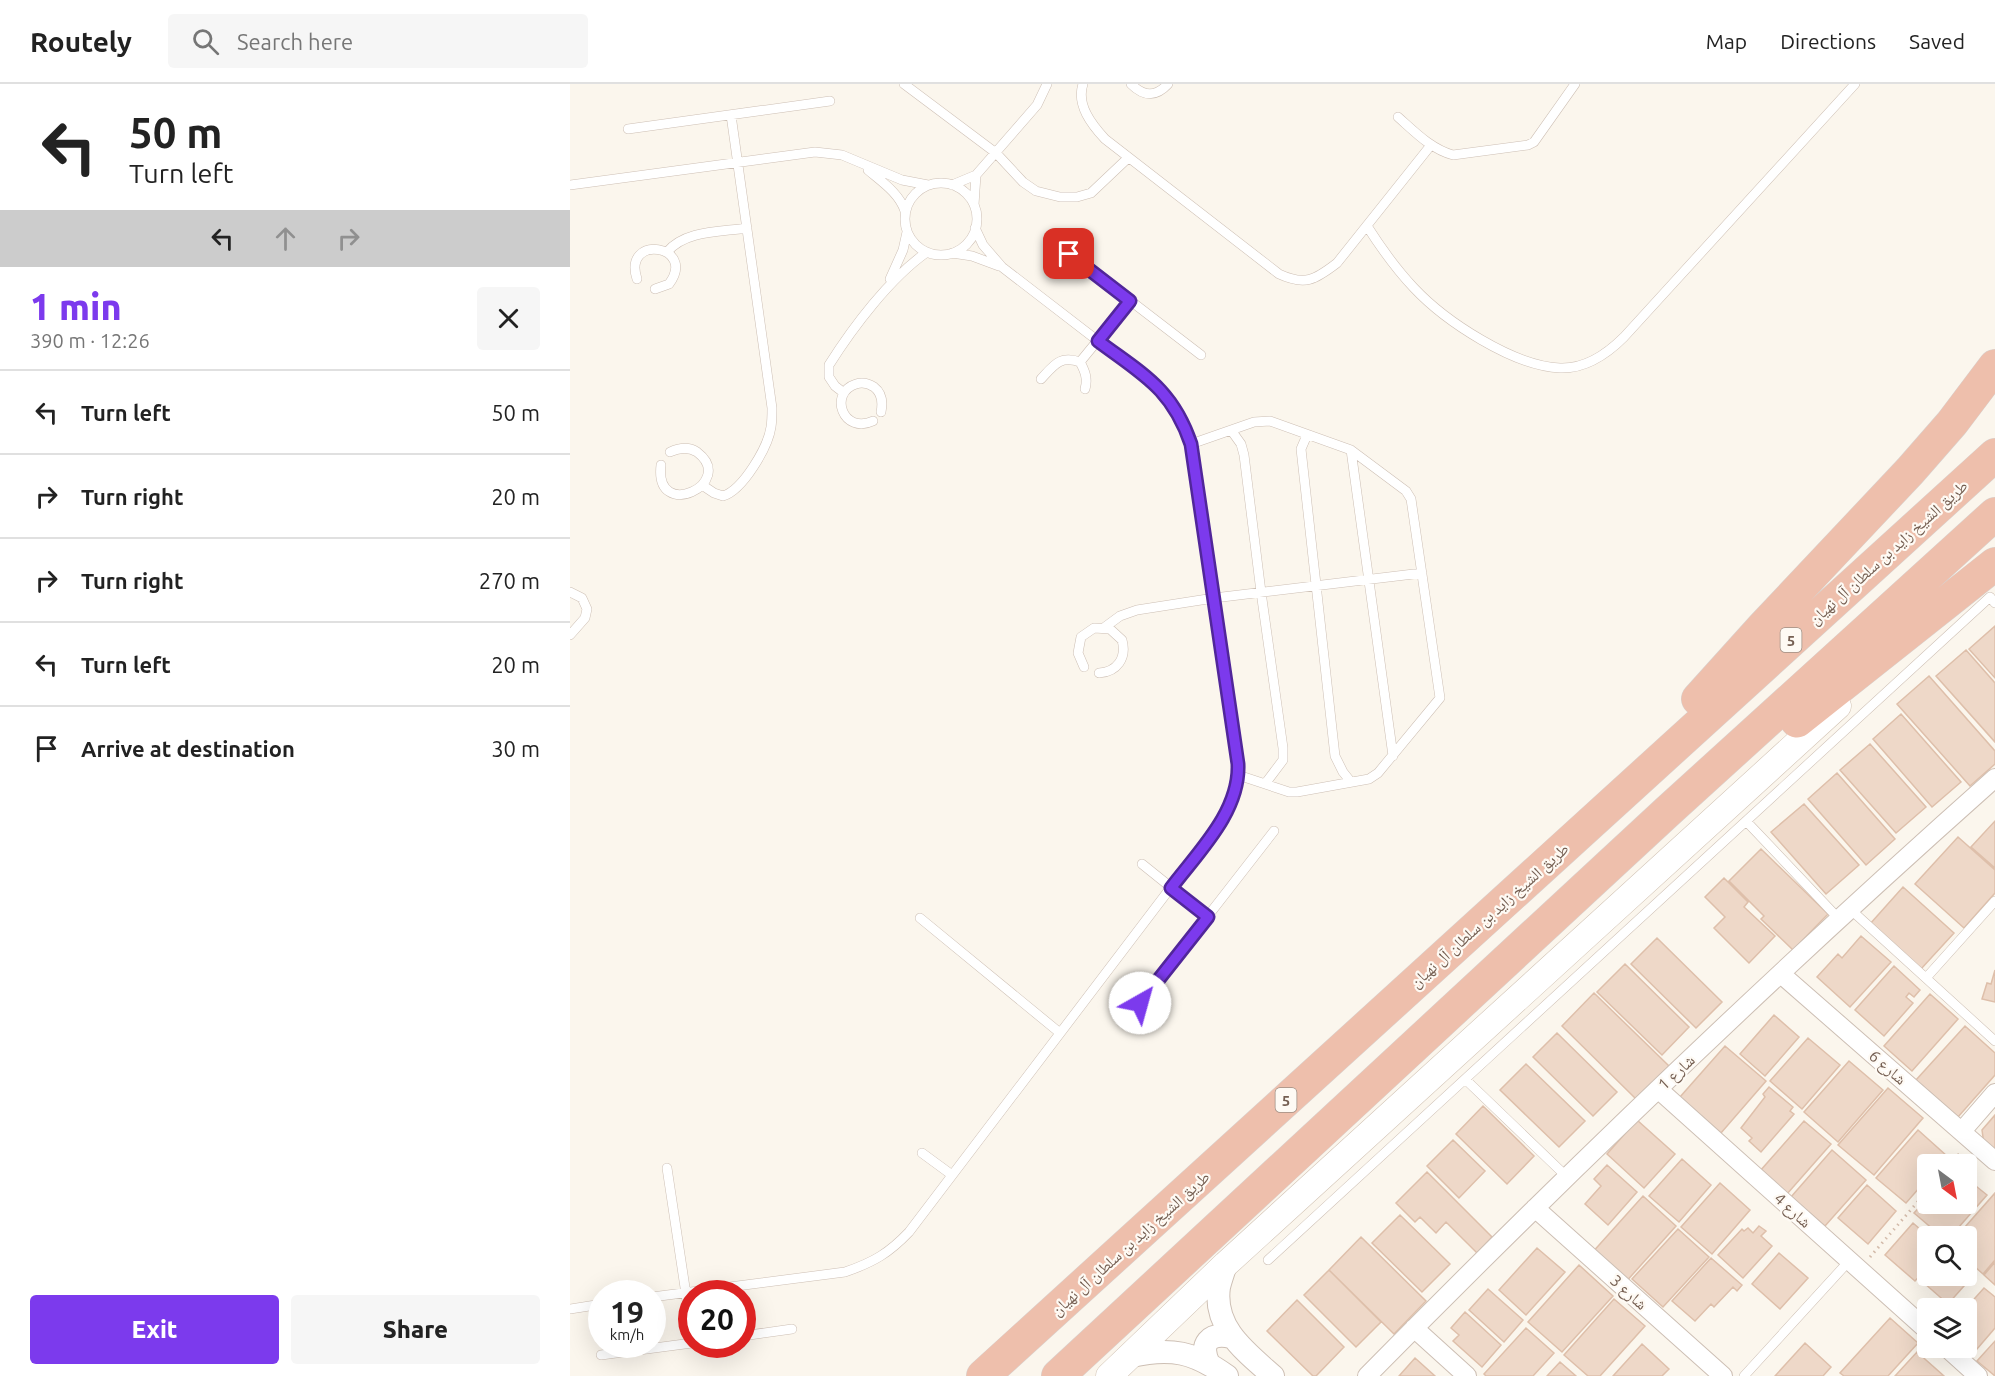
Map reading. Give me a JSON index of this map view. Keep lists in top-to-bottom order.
{
  "streets": {
    "highway": ["طريق الشيخ زايد بن سلطان آل نهيان", "5"],
    "street": [
      "شارع 6",
      "شارع 1",
      "شارع 4",
      "شارع 3"
    ]
  },
  "crossings": [
    ["شارع 6", "شارع 1"],
    ["شارع 1", "شارع 4"],
    ["شارع 1", "شارع 3"]
  ],
  "north": "bottom right",
  "page": {
    "header": "Routely",
    "search": "Search here",
    "nav": ["Map", "Directions", "Saved"],
    "turn": ["50 m", "Turn left"],
    "heading": ["1 min", "390 m · 12:26"],
    "list": [
      {
        "name": "Turn left",
        "value": "50 m"
      },
      {
        "name": "Turn right",
        "value": "20 m"
      },
      {
        "name": "Turn right",
        "value": "270 m"
      },
      {
        "name": "Turn left",
        "value": "20 m"
      },
      {
        "name": "Arrive at destination",
        "value": "30 m"
      }
    ],
    "speed": "19 km/h",
    "limit": "20",
    "buttons": ["Exit", "Share"]
  }
}
